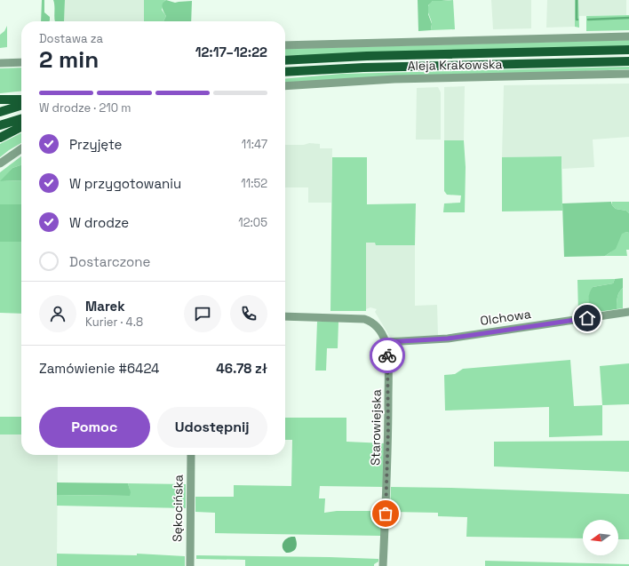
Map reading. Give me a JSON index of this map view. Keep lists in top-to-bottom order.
{
  "streets": {
    "main road": ["Aleja Krakowska"],
    "street": ["Olchowa", "Starowiejska", "Sękocińska"]
  },
  "crossings": [
    ["Olchowa", "Starowiejska"]
  ],
  "north": "left",
  "page": {
    "heading": ["2 min", "Dostawa za", "12:17–12:22"],
    "panel": [
      "Marek",
      "Kurier · 4.8",
      "Zamówienie #6424",
      "46.78 zł"
    ],
    "bar": "W drodze · 210 m",
    "list": [
      ["Przyjęte", "11:47"],
      ["W przygotowaniu", "11:52"],
      ["W drodze", "12:05"],
      "Dostarczone"
    ],
    "buttons": ["Pomoc", "Udostępnij"]
  }
}
